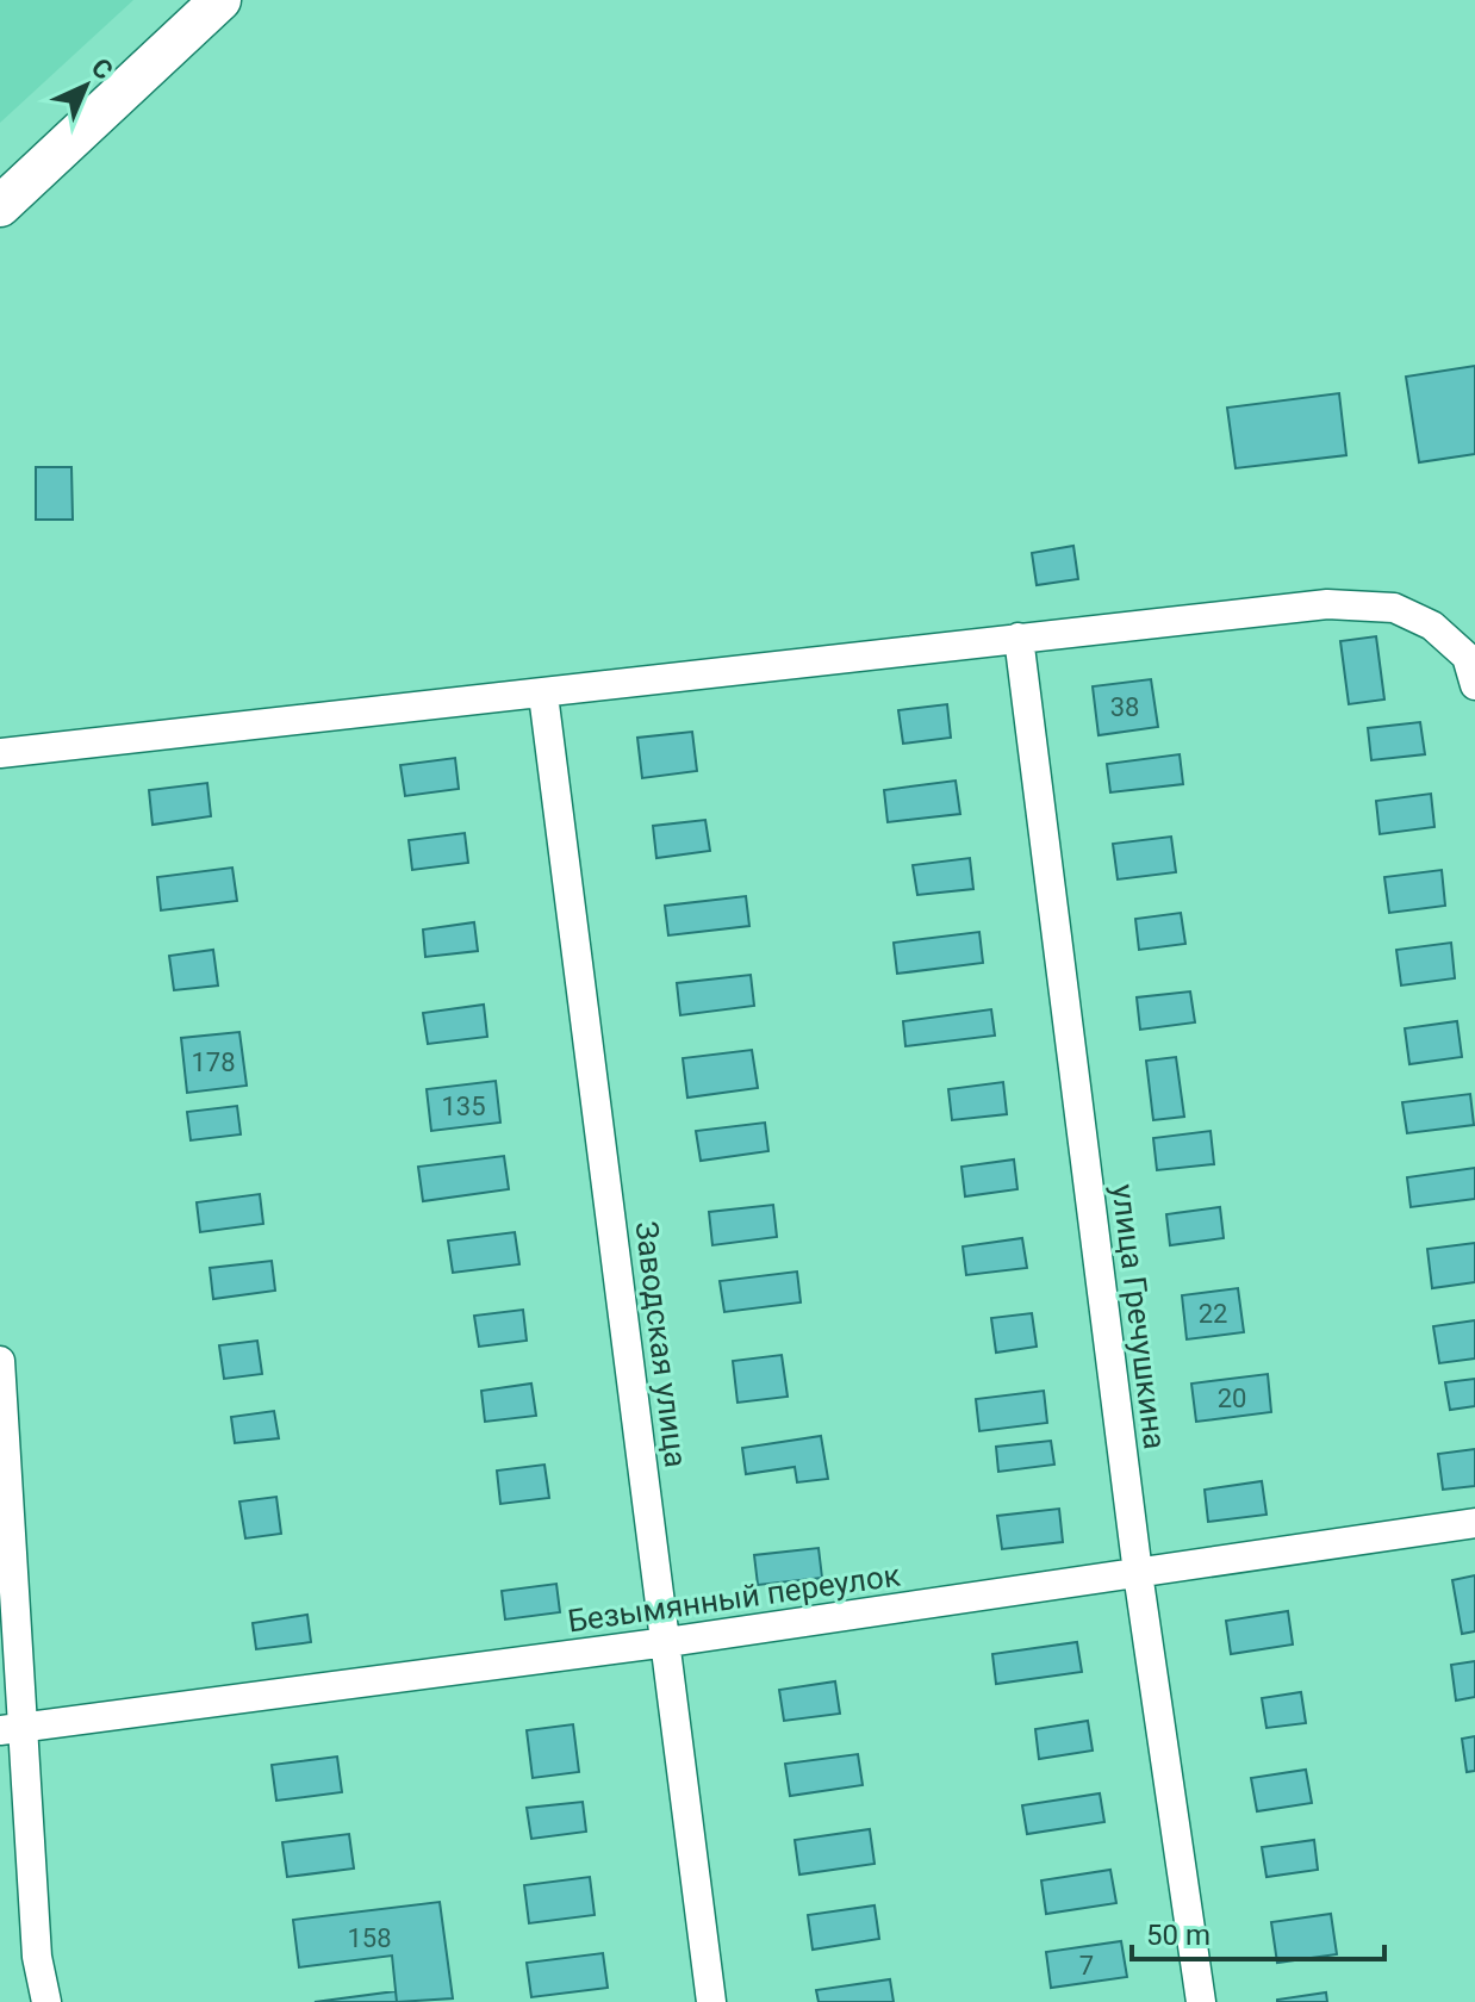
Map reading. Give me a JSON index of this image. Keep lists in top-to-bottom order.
{
  "streets": {
    "street": ["улица Гречушкина", "Заводская улица", "Безымянный переулок"]
  },
  "crossings": [
    ["улица Гречушкина", "Безымянный переулок"],
    ["Заводская улица", "Безымянный переулок"]
  ],
  "house_numbers": [
    "38",
    "178",
    "135",
    "22",
    "20",
    "158",
    "7"
  ],
  "scale_bar": "50 m",
  "north": "top right"
}
